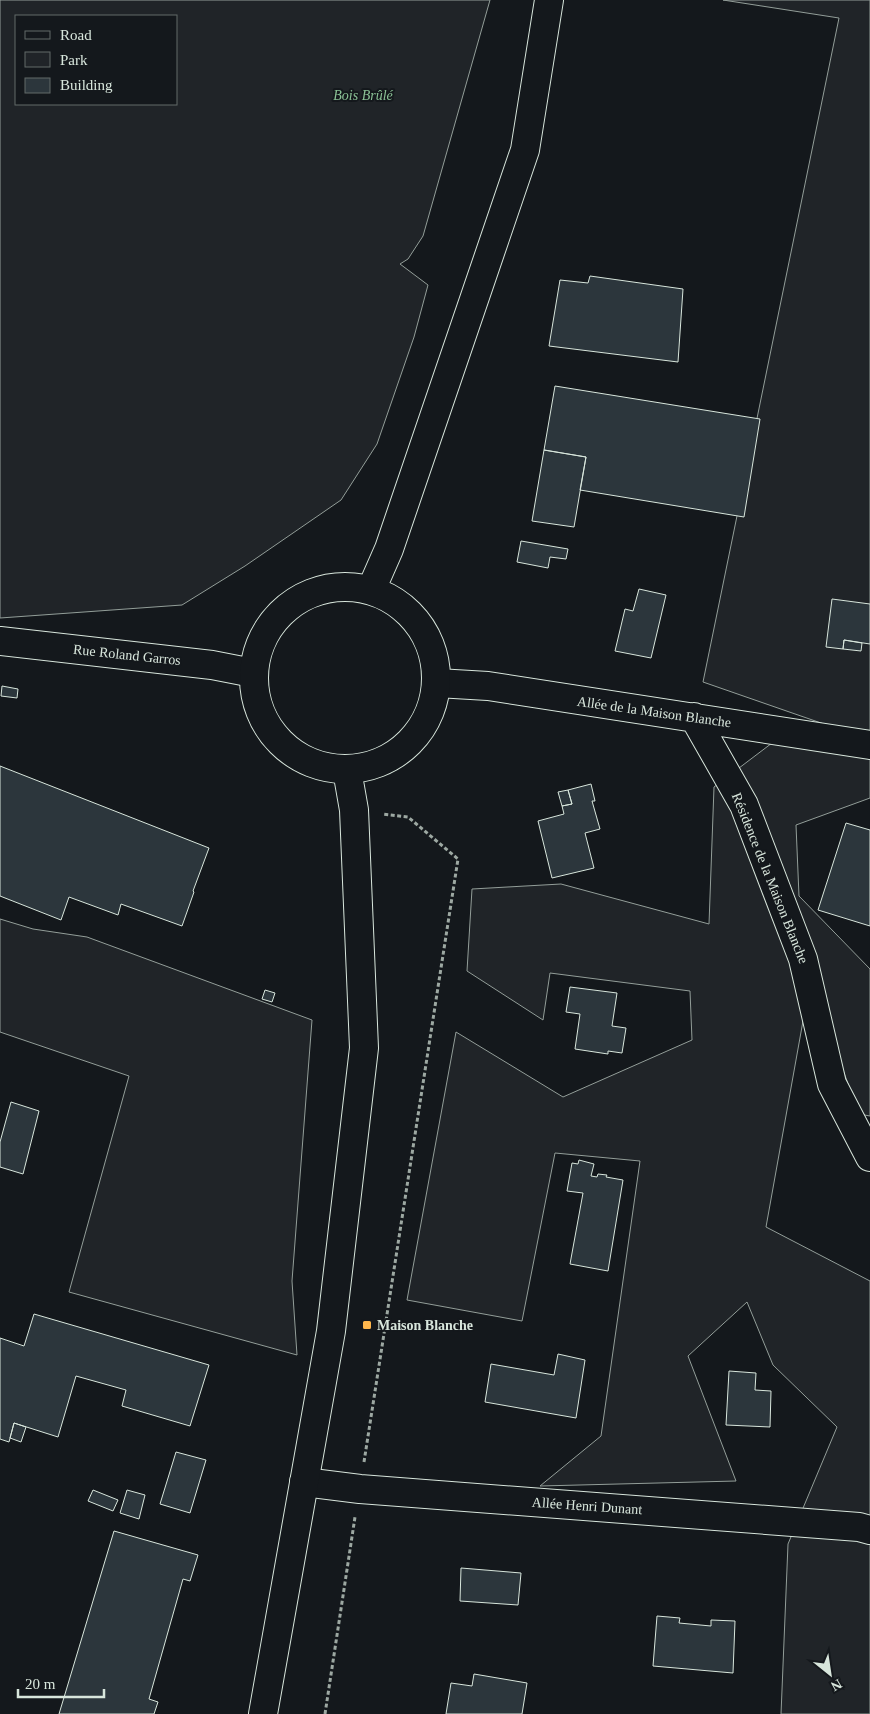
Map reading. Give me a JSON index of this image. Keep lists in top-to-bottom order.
{
  "streets": {
    "main road": [
      "Rue Roland Garros",
      "Allée de la Maison Blanche",
      "Résidence de la Maison Blanche",
      "Allée Henri Dunant"
    ]
  },
  "crossings": [
    ["Allée de la Maison Blanche", "Résidence de la Maison Blanche"]
  ],
  "parks": ["Bois Brûlé"],
  "places": {
    "transit": ["Maison Blanche"]
  },
  "legend": ["Road", "Park", "Building"],
  "scale_bar": "20 m",
  "north": "bottom right"
}
